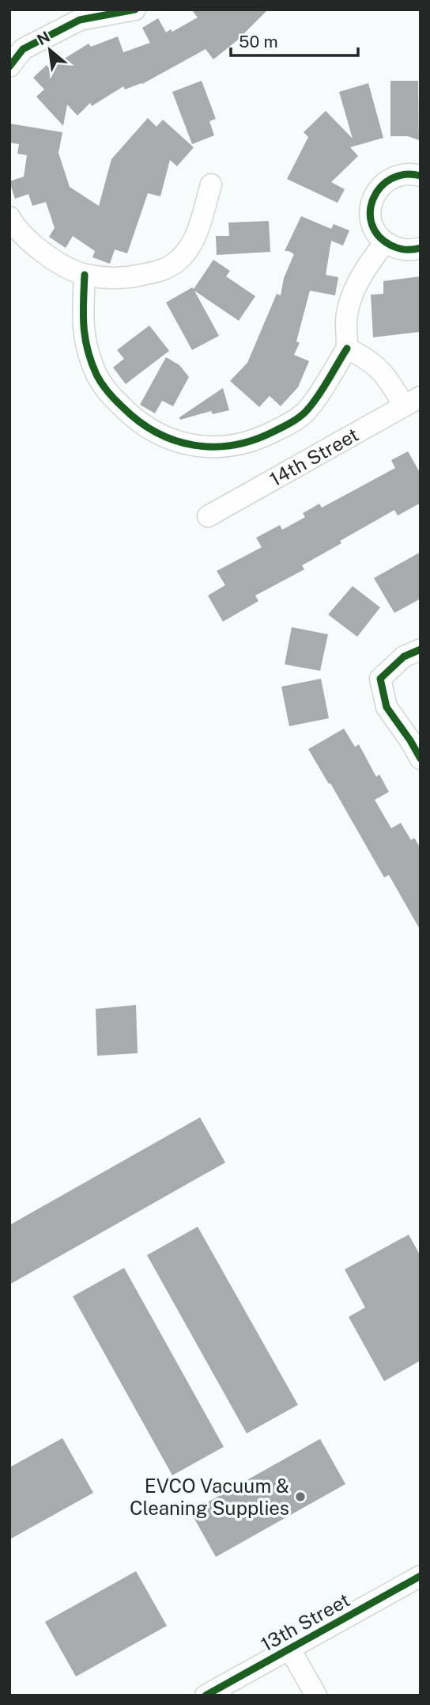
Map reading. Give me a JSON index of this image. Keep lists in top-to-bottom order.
{
  "streets": {
    "street": ["14th Street", "13th Street"]
  },
  "places": ["EVCO Vacuum & Cleaning Supplies"],
  "scale_bar": "50 m",
  "north": "top left"
}
